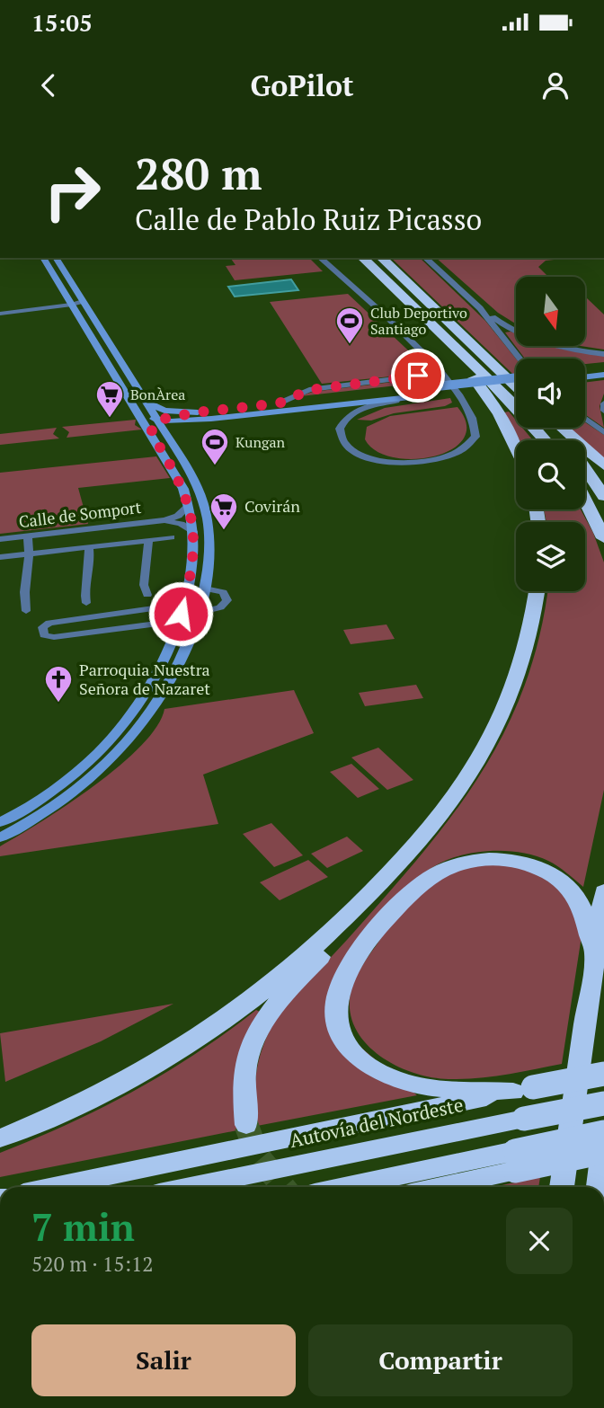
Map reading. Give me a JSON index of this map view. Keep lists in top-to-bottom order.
{
  "streets": {
    "highway": ["Autovía del Nordeste"],
    "street": ["Calle de Somport"]
  },
  "places": {
    "sports": ["Club Deportivo Santiago", "Kungan"],
    "supermarket": ["BonÀrea", "Covirán"],
    "church": ["Parroquia Nuestra Señora de Nazaret"]
  },
  "north": "bottom",
  "page": {
    "status": "15:05",
    "header": "GoPilot",
    "turn": ["280 m", "Calle de Pablo Ruiz Picasso"],
    "heading": ["7 min", "520 m · 15:12"],
    "buttons": ["Salir", "Compartir"]
  }
}
